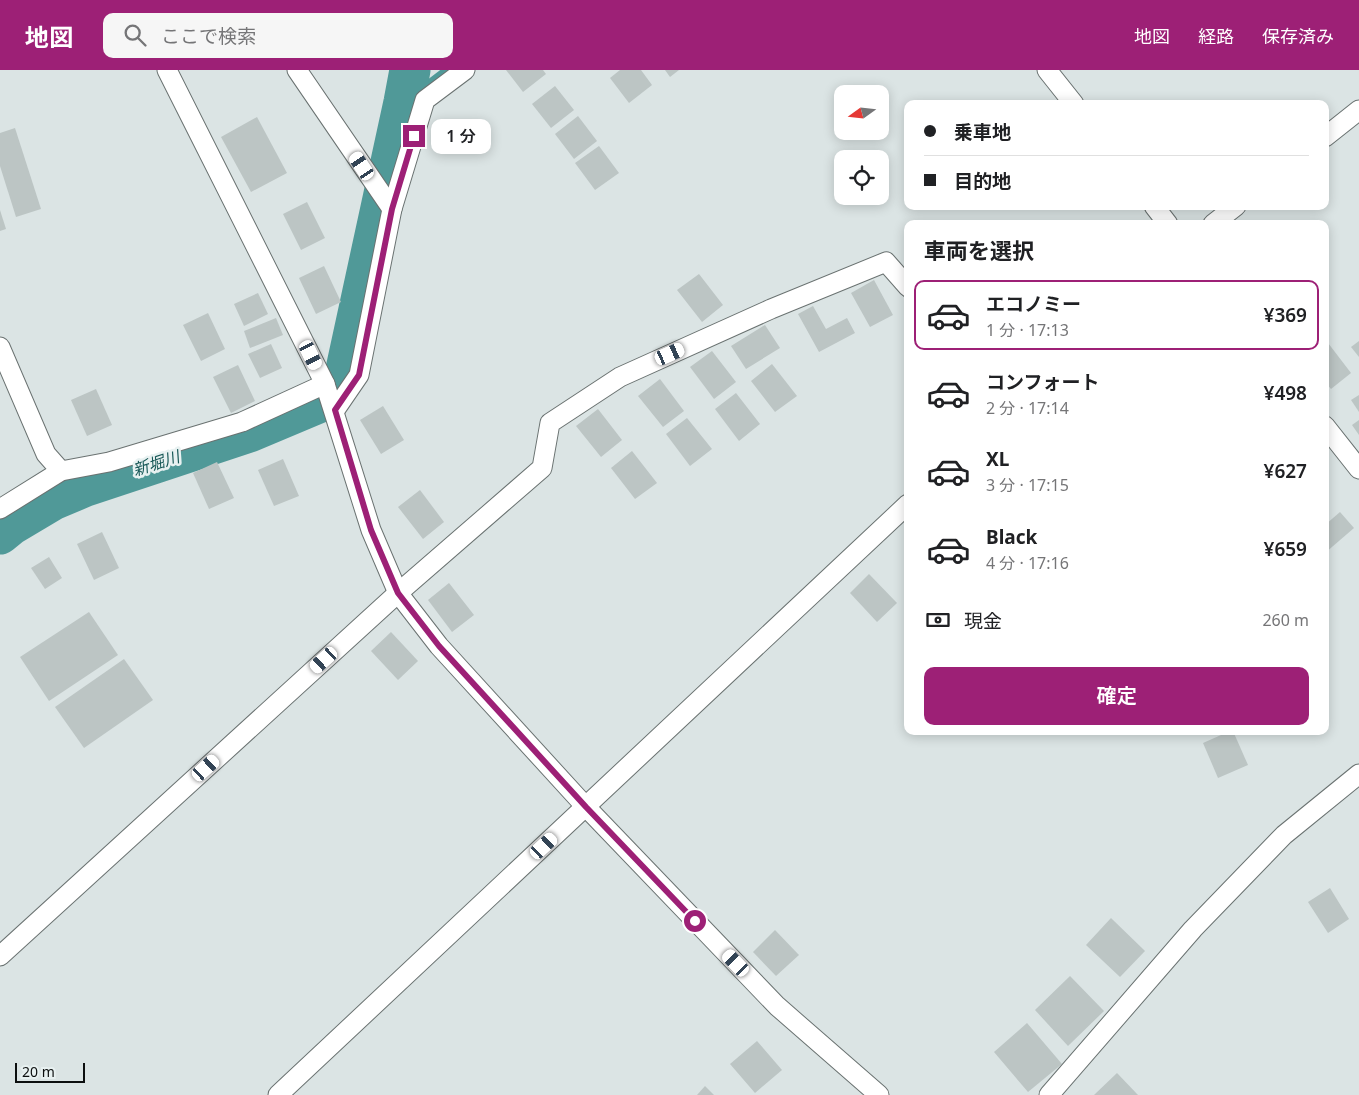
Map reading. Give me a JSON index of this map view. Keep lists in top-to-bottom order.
{
  "water": ["新堀川"],
  "scale_bar": "20 m",
  "north": "left",
  "page": {
    "header": "地図",
    "search": "ここで検索",
    "nav": ["地図", "経路", "保存済み"],
    "banner": ["乗車地", "目的地"],
    "bubble": "1 分",
    "heading": "車両を選択",
    "list": [
      {
        "name": "エコノミー",
        "note": "1 分 · 17:13",
        "value": "¥369"
      },
      {
        "name": "コンフォート",
        "note": "2 分 · 17:14",
        "value": "¥498"
      },
      {
        "name": "XL",
        "note": "3 分 · 17:15",
        "value": "¥627"
      },
      {
        "name": "Black",
        "note": "4 分 · 17:16",
        "value": "¥659"
      }
    ],
    "pay": ["現金", "260 m"],
    "buttons": "確定",
    "scale": "20 m"
  }
}
